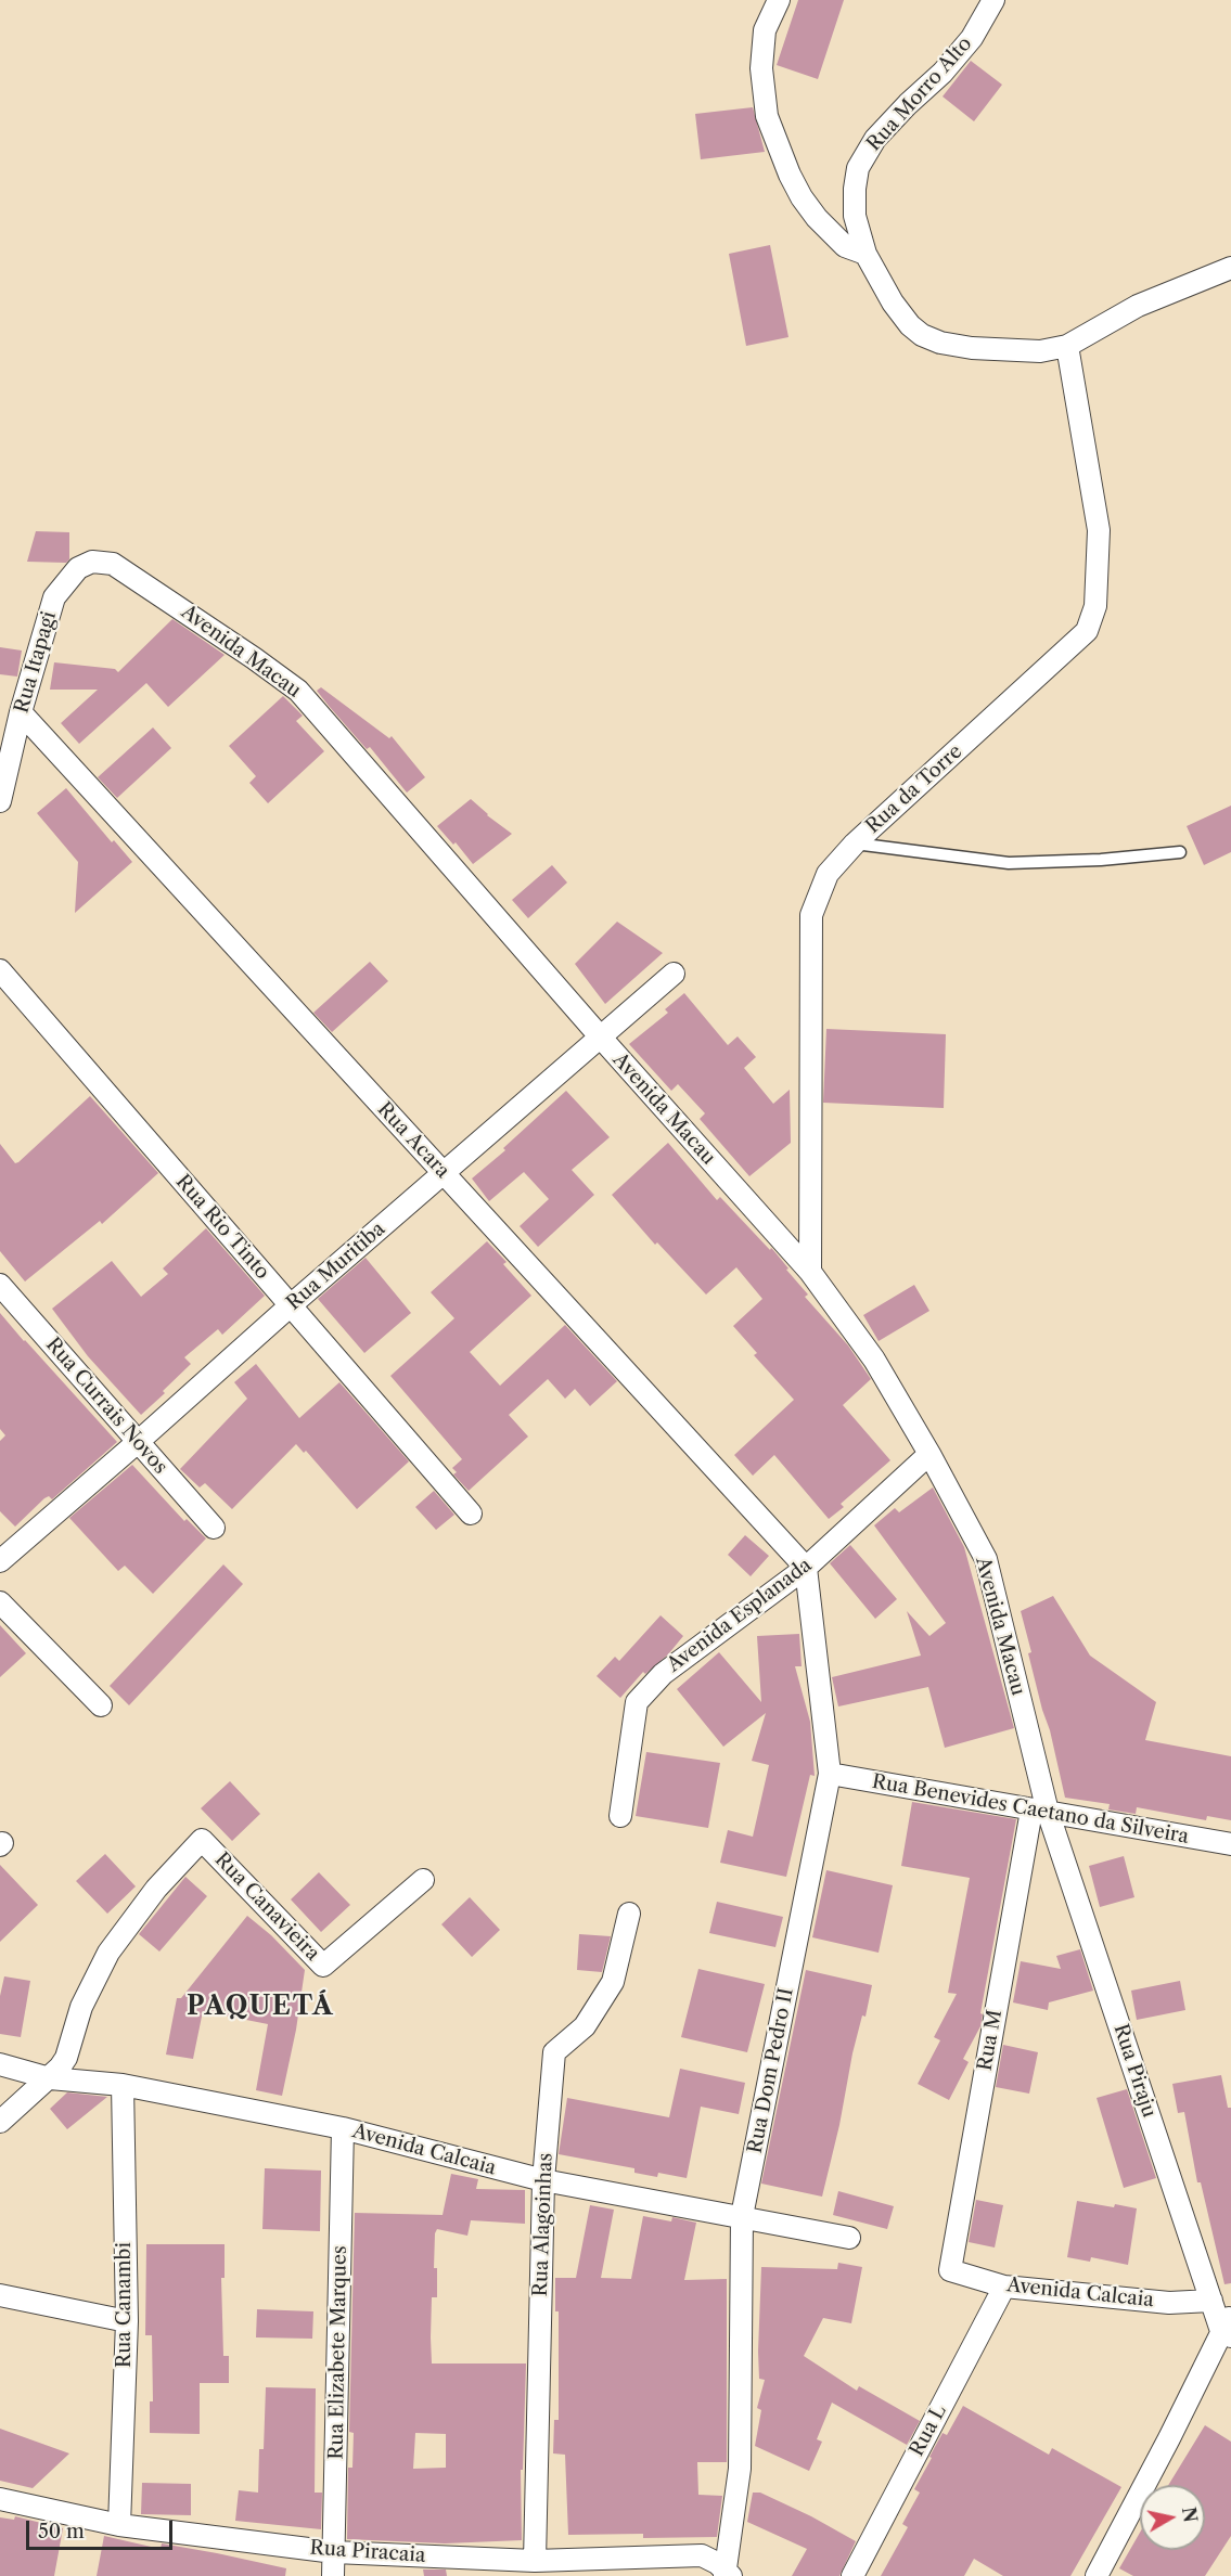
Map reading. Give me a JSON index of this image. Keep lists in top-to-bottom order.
{
  "streets": {
    "street": [
      "Rua Morro Alto",
      "Avenida Macau",
      "Rua Itapagi",
      "Rua da Torre",
      "Rua Acara",
      "Rua Rio Tinto",
      "Rua Muritiba",
      "Rua Currais Novos",
      "Avenida Esplanada",
      "Rua Benevides Caetano da Silveira",
      "Rua Canavieira",
      "Rua M",
      "Rua Dom Pedro II",
      "Rua Piraju",
      "Avenida Calcaia",
      "Rua Alagoinhas",
      "Rua Canambi",
      "Rua Elizabete Marques",
      "Rua L",
      "Rua Piracaia"
    ]
  },
  "crossings": [
    ["Rua Morro Alto", "Rua da Torre"],
    ["Avenida Macau", "Rua Itapagi"],
    ["Avenida Macau", "Rua da Torre"],
    ["Avenida Macau", "Rua Muritiba"],
    ["Avenida Macau", "Avenida Esplanada"],
    ["Avenida Macau", "Rua Benevides Caetano da Silveira"],
    ["Avenida Macau", "Rua M"],
    ["Avenida Macau", "Rua Piraju"],
    ["Rua Itapagi", "Rua Acara"],
    ["Rua Acara", "Rua Muritiba"],
    ["Rua Acara", "Avenida Esplanada"],
    ["Rua Acara", "Rua Dom Pedro II"],
    ["Rua Rio Tinto", "Rua Muritiba"],
    ["Rua Muritiba", "Rua Currais Novos"],
    ["Avenida Esplanada", "Rua Dom Pedro II"],
    ["Rua Benevides Caetano da Silveira", "Rua M"],
    ["Rua Benevides Caetano da Silveira", "Rua Dom Pedro II"],
    ["Rua Benevides Caetano da Silveira", "Rua Piraju"],
    ["Rua Canavieira", "Avenida Calcaia"],
    ["Rua M", "Rua Piraju"],
    ["Rua M", "Avenida Calcaia"],
    ["Rua Dom Pedro II", "Avenida Calcaia"],
    ["Rua Dom Pedro II", "Rua Piracaia"],
    ["Rua Piraju", "Avenida Calcaia"],
    ["Avenida Calcaia", "Rua Alagoinhas"],
    ["Avenida Calcaia", "Rua Canambi"],
    ["Avenida Calcaia", "Rua Elizabete Marques"],
    ["Avenida Calcaia", "Rua L"],
    ["Rua Alagoinhas", "Rua Piracaia"],
    ["Rua Canambi", "Rua Piracaia"],
    ["Rua Elizabete Marques", "Rua Piracaia"]
  ],
  "districts": ["PAQUETÁ"],
  "scale_bar": "50 m",
  "north": "right"
}
